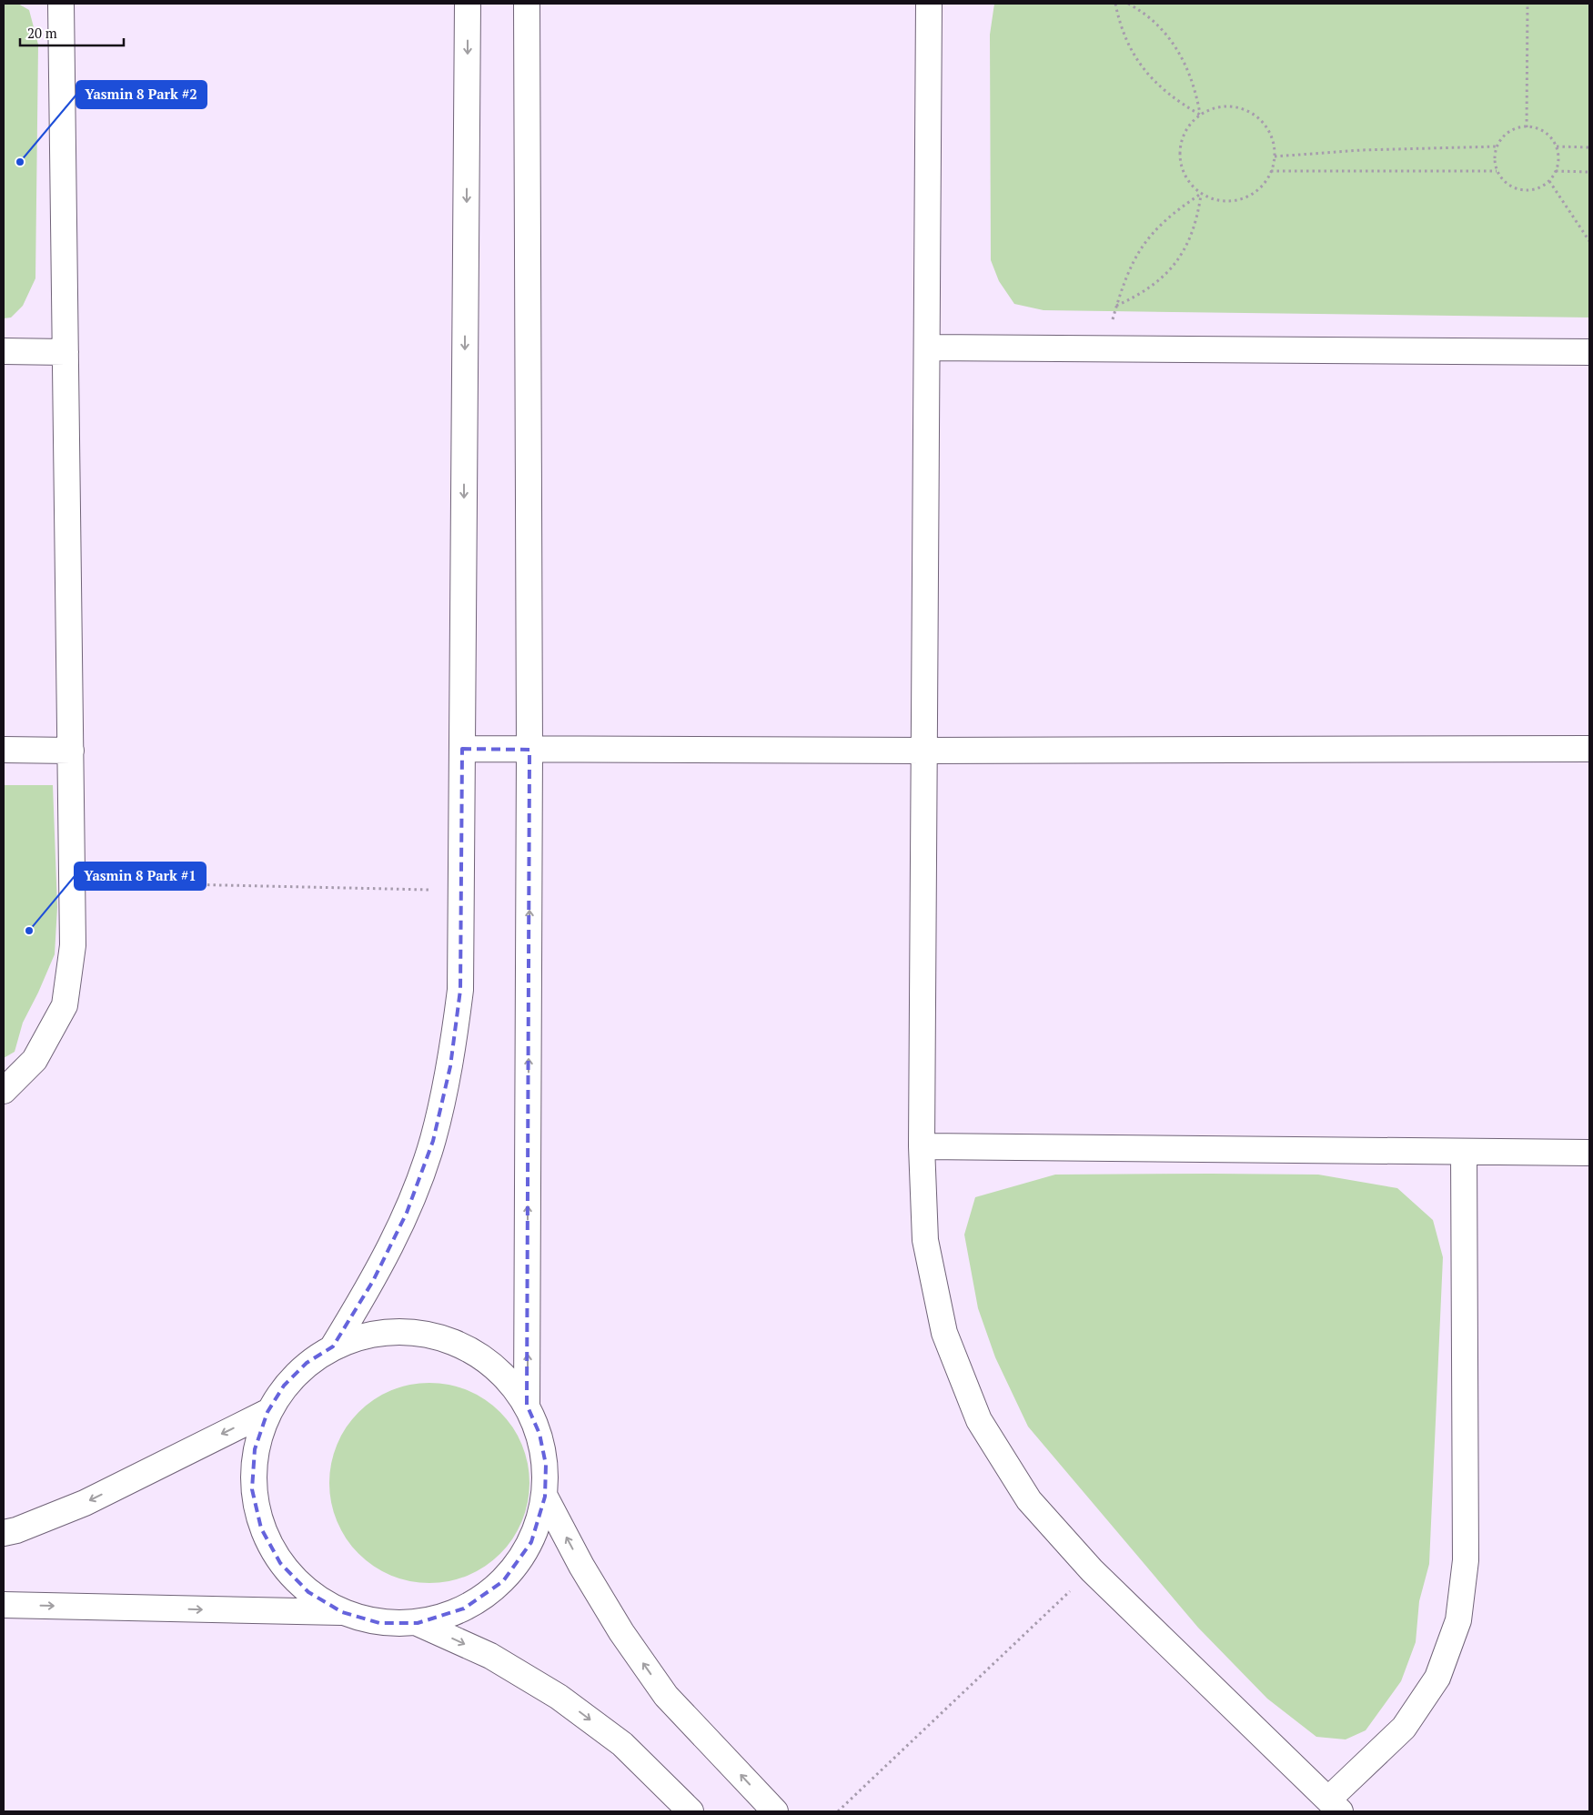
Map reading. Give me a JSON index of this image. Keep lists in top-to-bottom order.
{
  "places": ["Yasmin 8 Park #2", "Yasmin 8 Park #1"],
  "scale_bar": "20 m"
}
